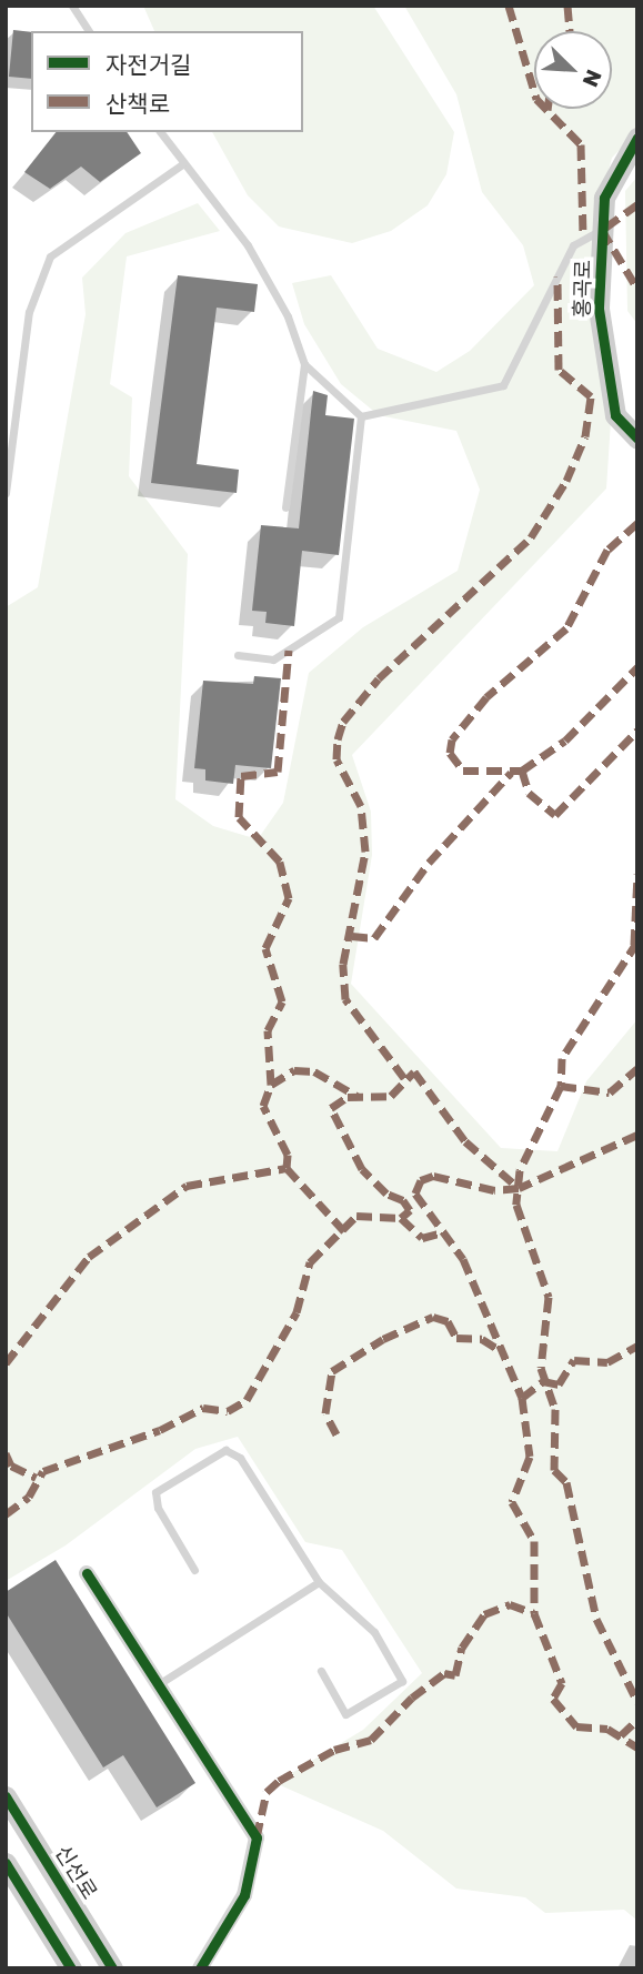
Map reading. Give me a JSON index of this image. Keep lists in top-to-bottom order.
{
  "streets": {
    "main road": ["홍곡로", "신선로"]
  },
  "legend": ["자전거길", "산책로"],
  "north": "bottom right"
}
